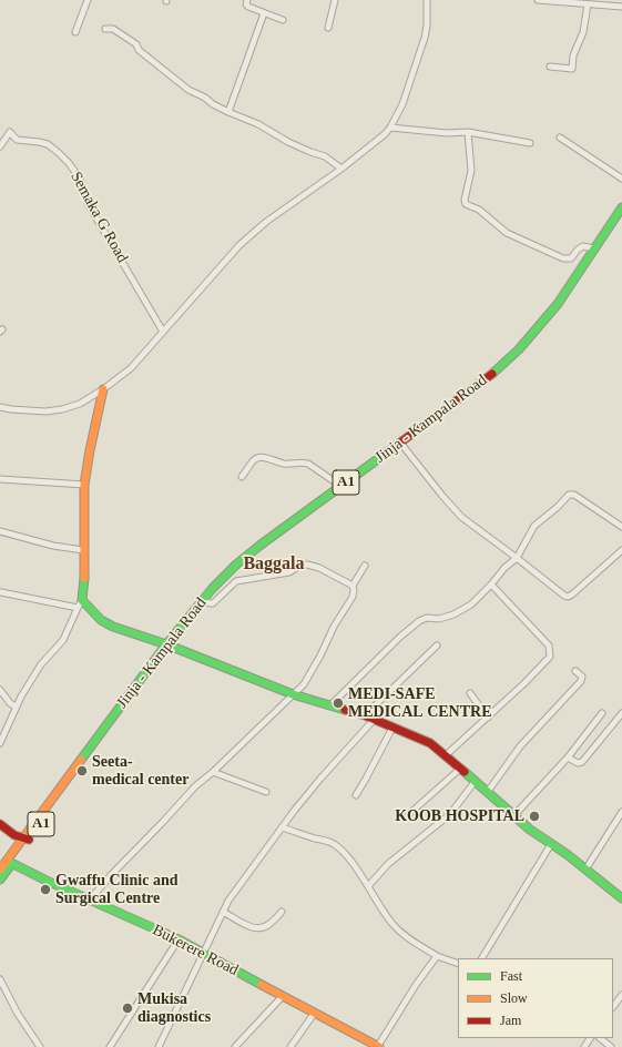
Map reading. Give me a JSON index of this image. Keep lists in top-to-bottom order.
{
  "streets": {
    "main road": ["Jinja - Kampala Road", "A1", "Bukerere Road"],
    "street": ["Semaka G Road"]
  },
  "crossings": [
    ["Jinja - Kampala Road", "Bukerere Road"]
  ],
  "districts": ["Baggala"],
  "places": [
    "MEDI-SAFE MEDICAL CENTRE",
    "Seeta- medical center",
    "KOOB HOSPITAL",
    "Gwaffu Clinic and Surgical Centre",
    "Mukisa diagnostics"
  ],
  "legend": ["Fast", "Slow", "Jam"]
}
